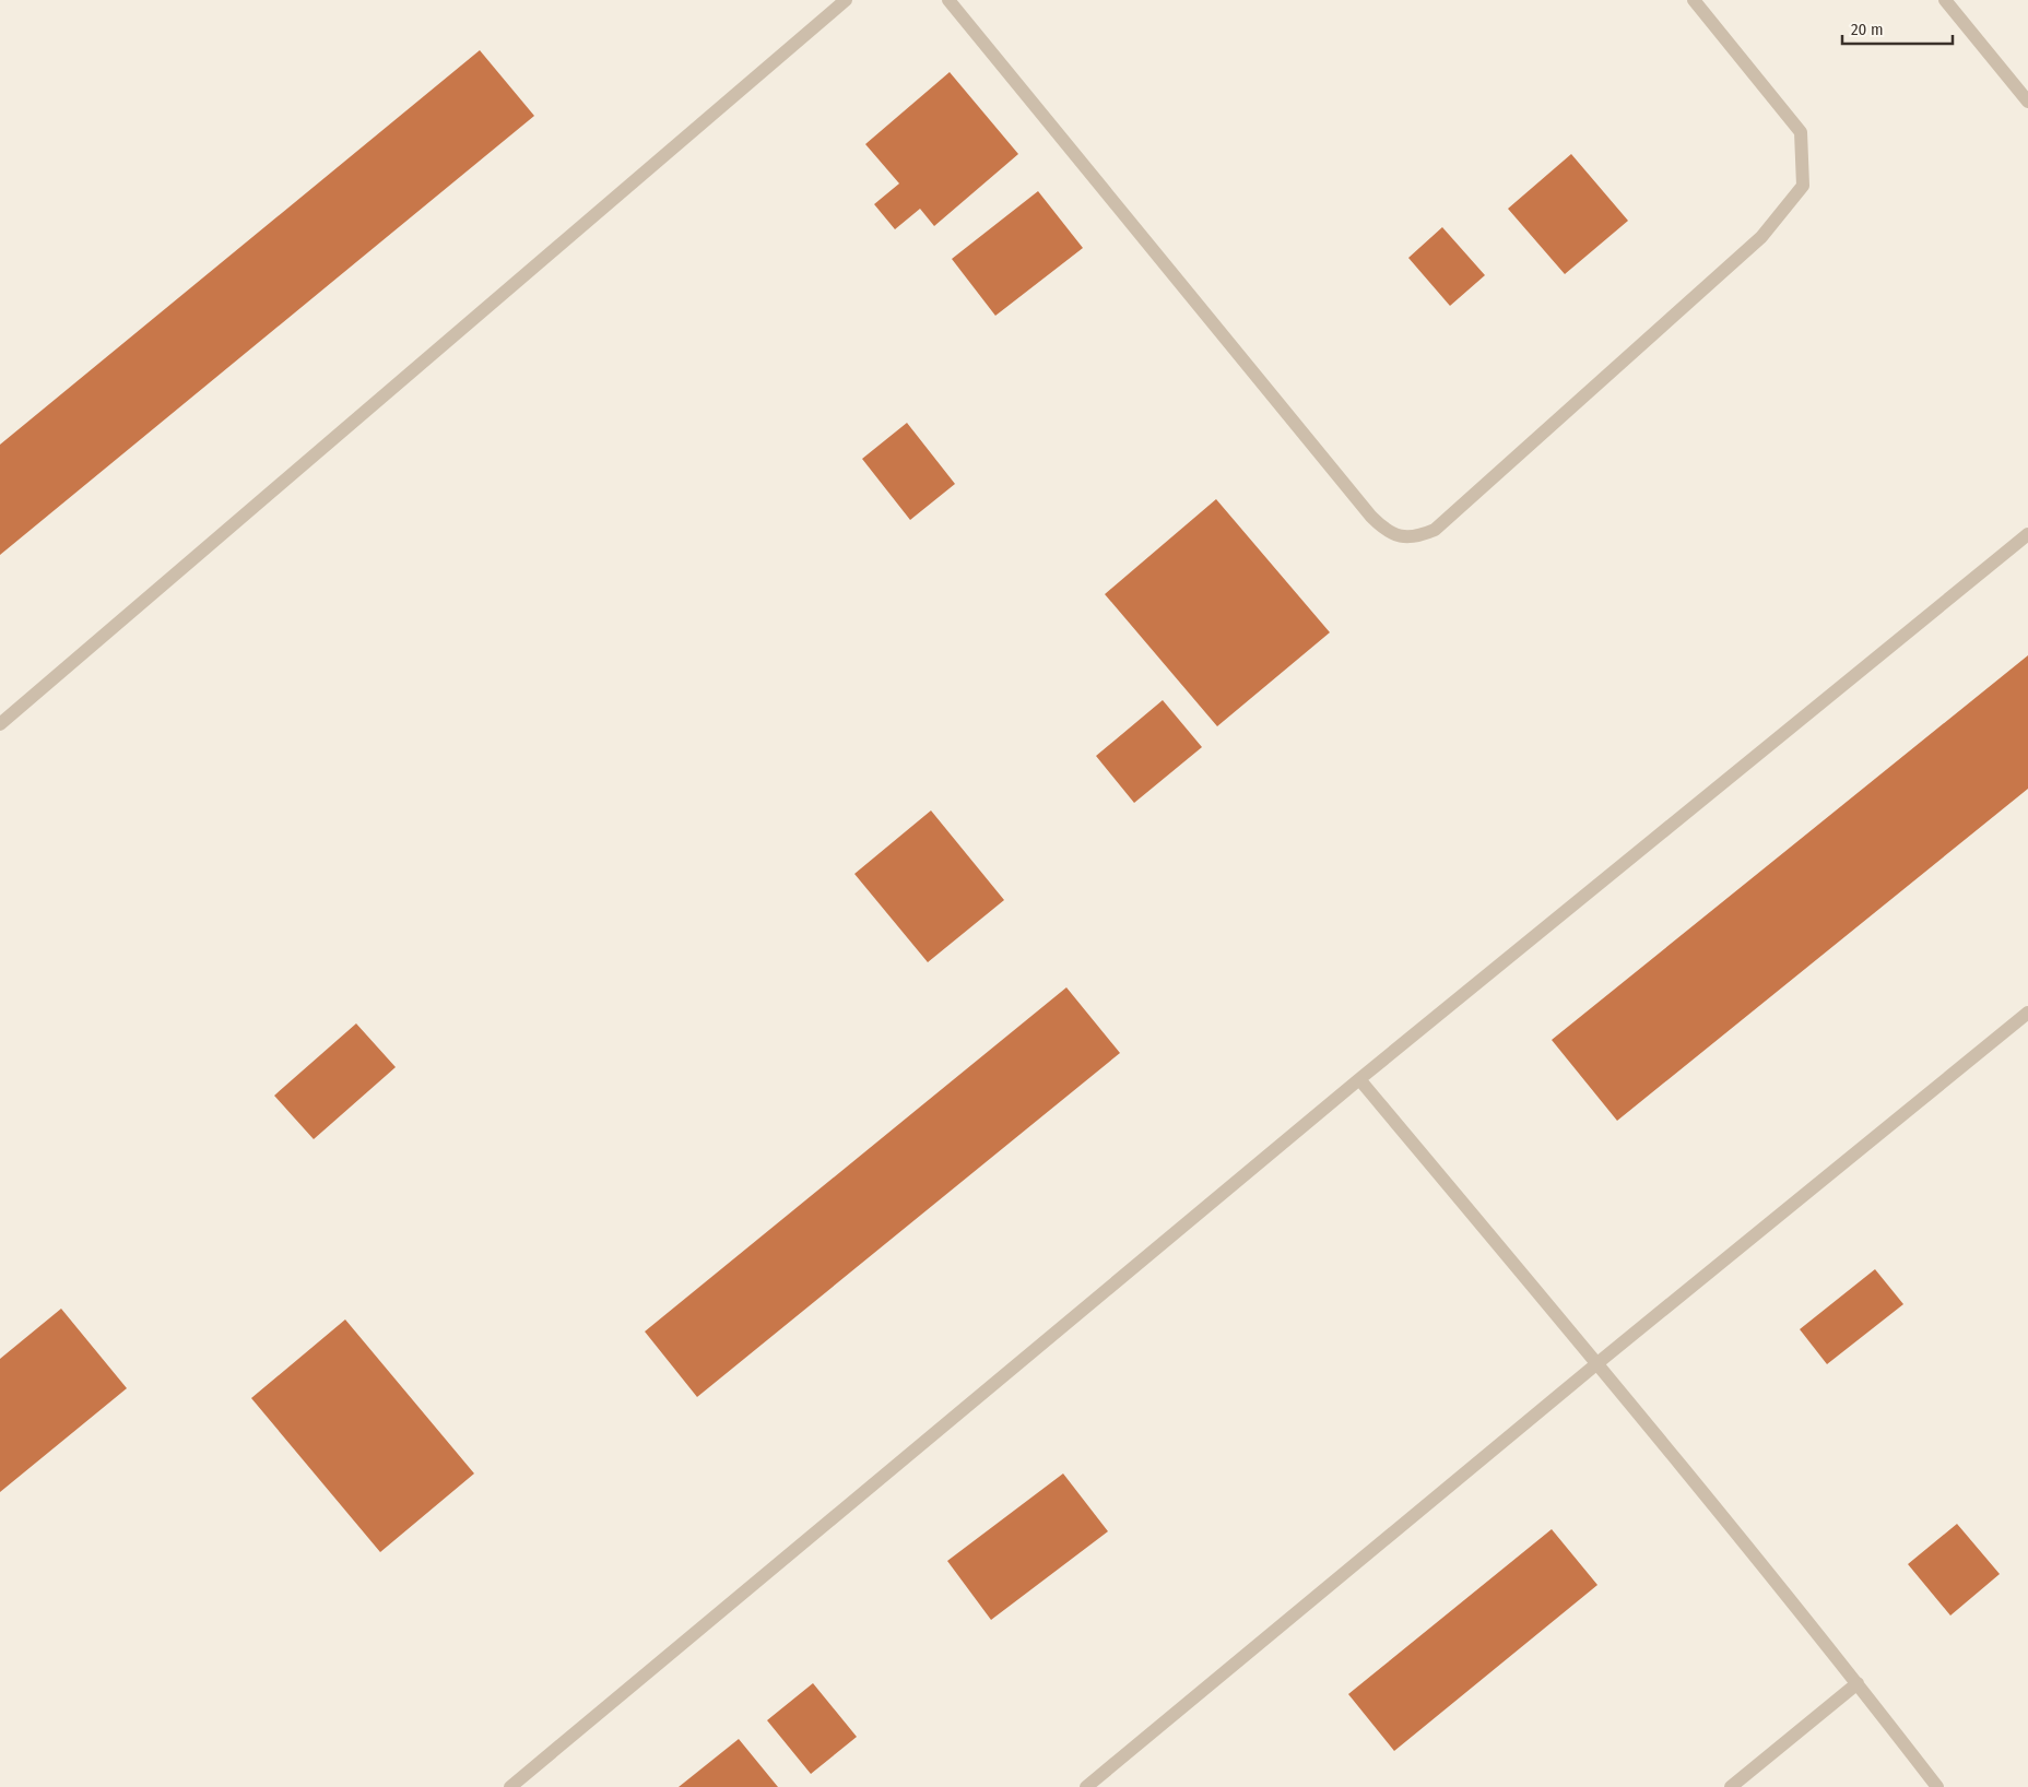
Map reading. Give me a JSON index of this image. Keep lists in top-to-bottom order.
{
  "scale_bar": "20 m"
}
